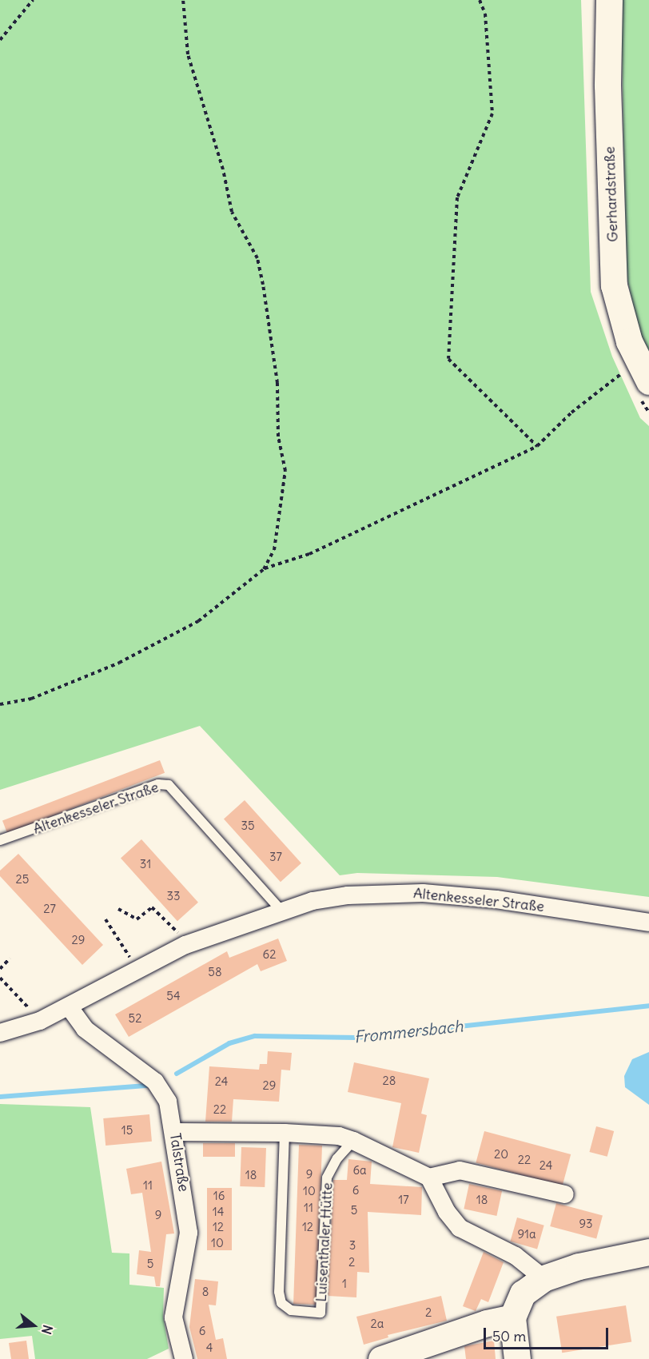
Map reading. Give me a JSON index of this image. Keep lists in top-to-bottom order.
{
  "streets": {
    "street": ["Gerhardstraße", "Altenkesseler Straße", "Talstraße"],
    "lane": ["Luisenthaler Hütte"]
  },
  "crossings": [
    ["Altenkesseler Straße", "Talstraße"]
  ],
  "water": ["Frommersbach"],
  "house_numbers": [
    "35",
    "37",
    "31",
    "25",
    "33",
    "27",
    "29",
    "62",
    "58",
    "54",
    "52",
    "28",
    "24",
    "29",
    "22",
    "15",
    "20",
    "22",
    "24",
    "6a",
    "9",
    "18",
    "11",
    "6",
    "10",
    "16",
    "17",
    "18",
    "11",
    "5",
    "14",
    "9",
    "93",
    "12",
    "12",
    "91a",
    "10",
    "3",
    "2",
    "5",
    "1",
    "8",
    "2",
    "2a",
    "6",
    "4"
  ],
  "scale_bar": "50 m",
  "north": "right"
}
